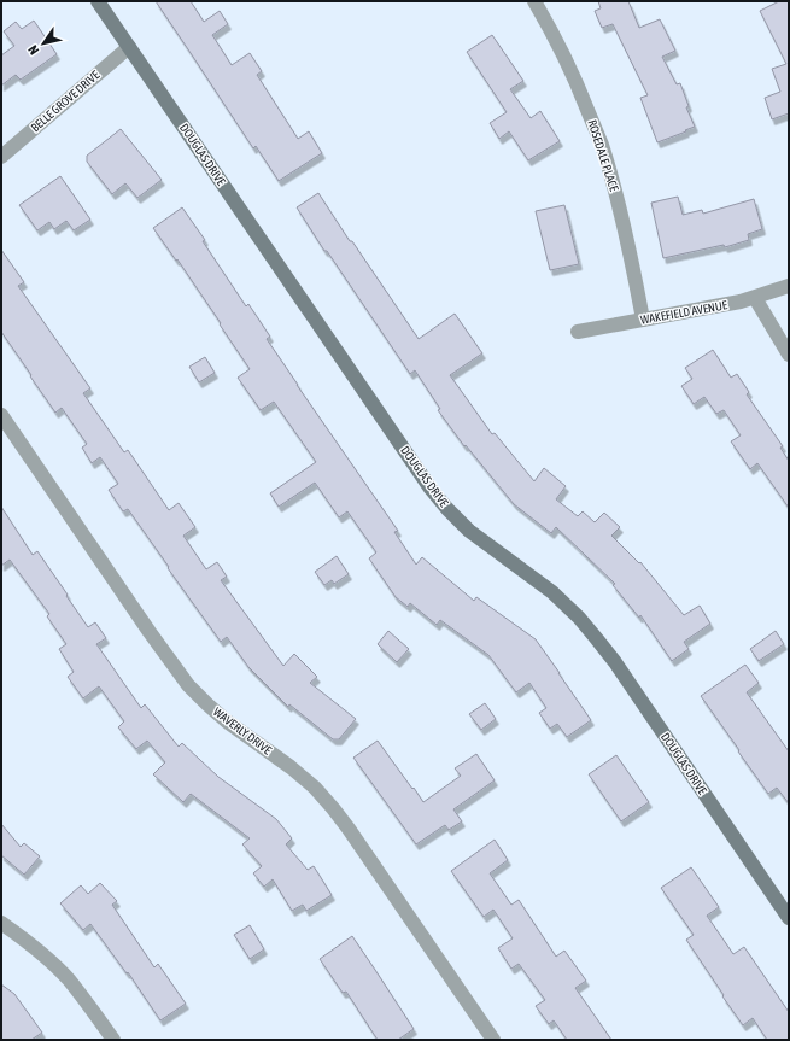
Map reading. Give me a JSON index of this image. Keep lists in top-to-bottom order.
{
  "streets": {
    "street": [
      "BELLE GROVE DRIVE",
      "DOUGLAS DRIVE",
      "ROSEDALE PLACE",
      "WAKEFIELD AVENUE",
      "WAVERLY DRIVE"
    ]
  },
  "crossings": [
    ["BELLE GROVE DRIVE", "DOUGLAS DRIVE"],
    ["ROSEDALE PLACE", "WAKEFIELD AVENUE"]
  ],
  "north": "bottom left"
}
